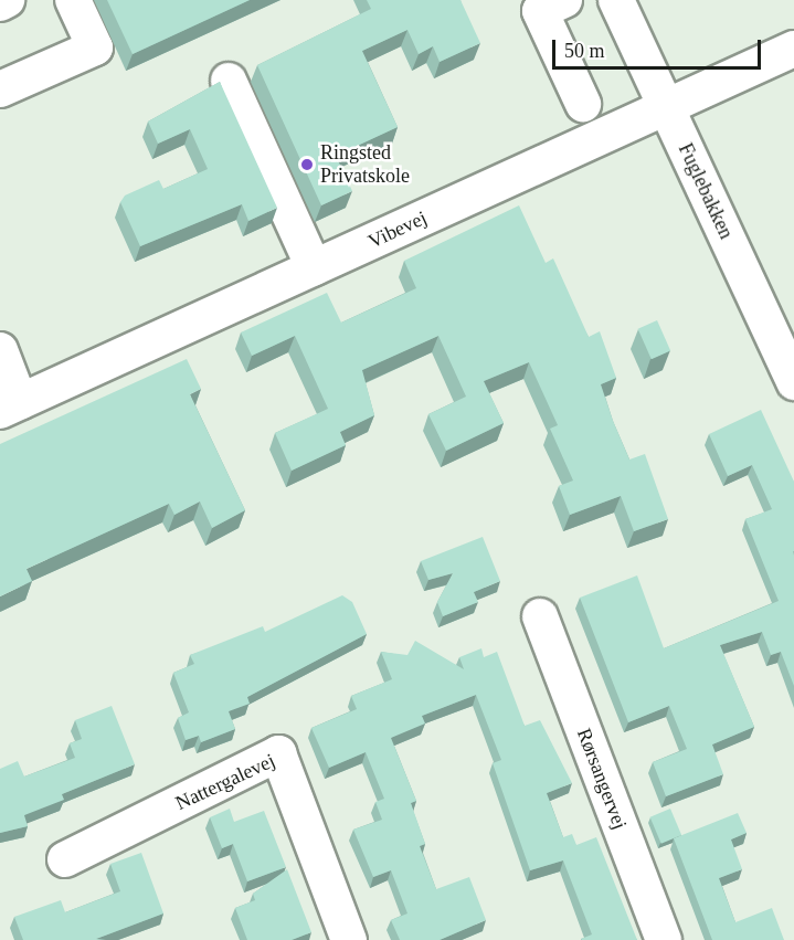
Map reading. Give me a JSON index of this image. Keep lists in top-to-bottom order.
{
  "streets": {
    "street": [
      "Fuglebakken",
      "Vibevej",
      "Rørsangervej",
      "Nattergalevej"
    ]
  },
  "crossings": [
    ["Fuglebakken", "Vibevej"]
  ],
  "places": ["Ringsted Privatskole"],
  "scale_bar": "50 m"
}
